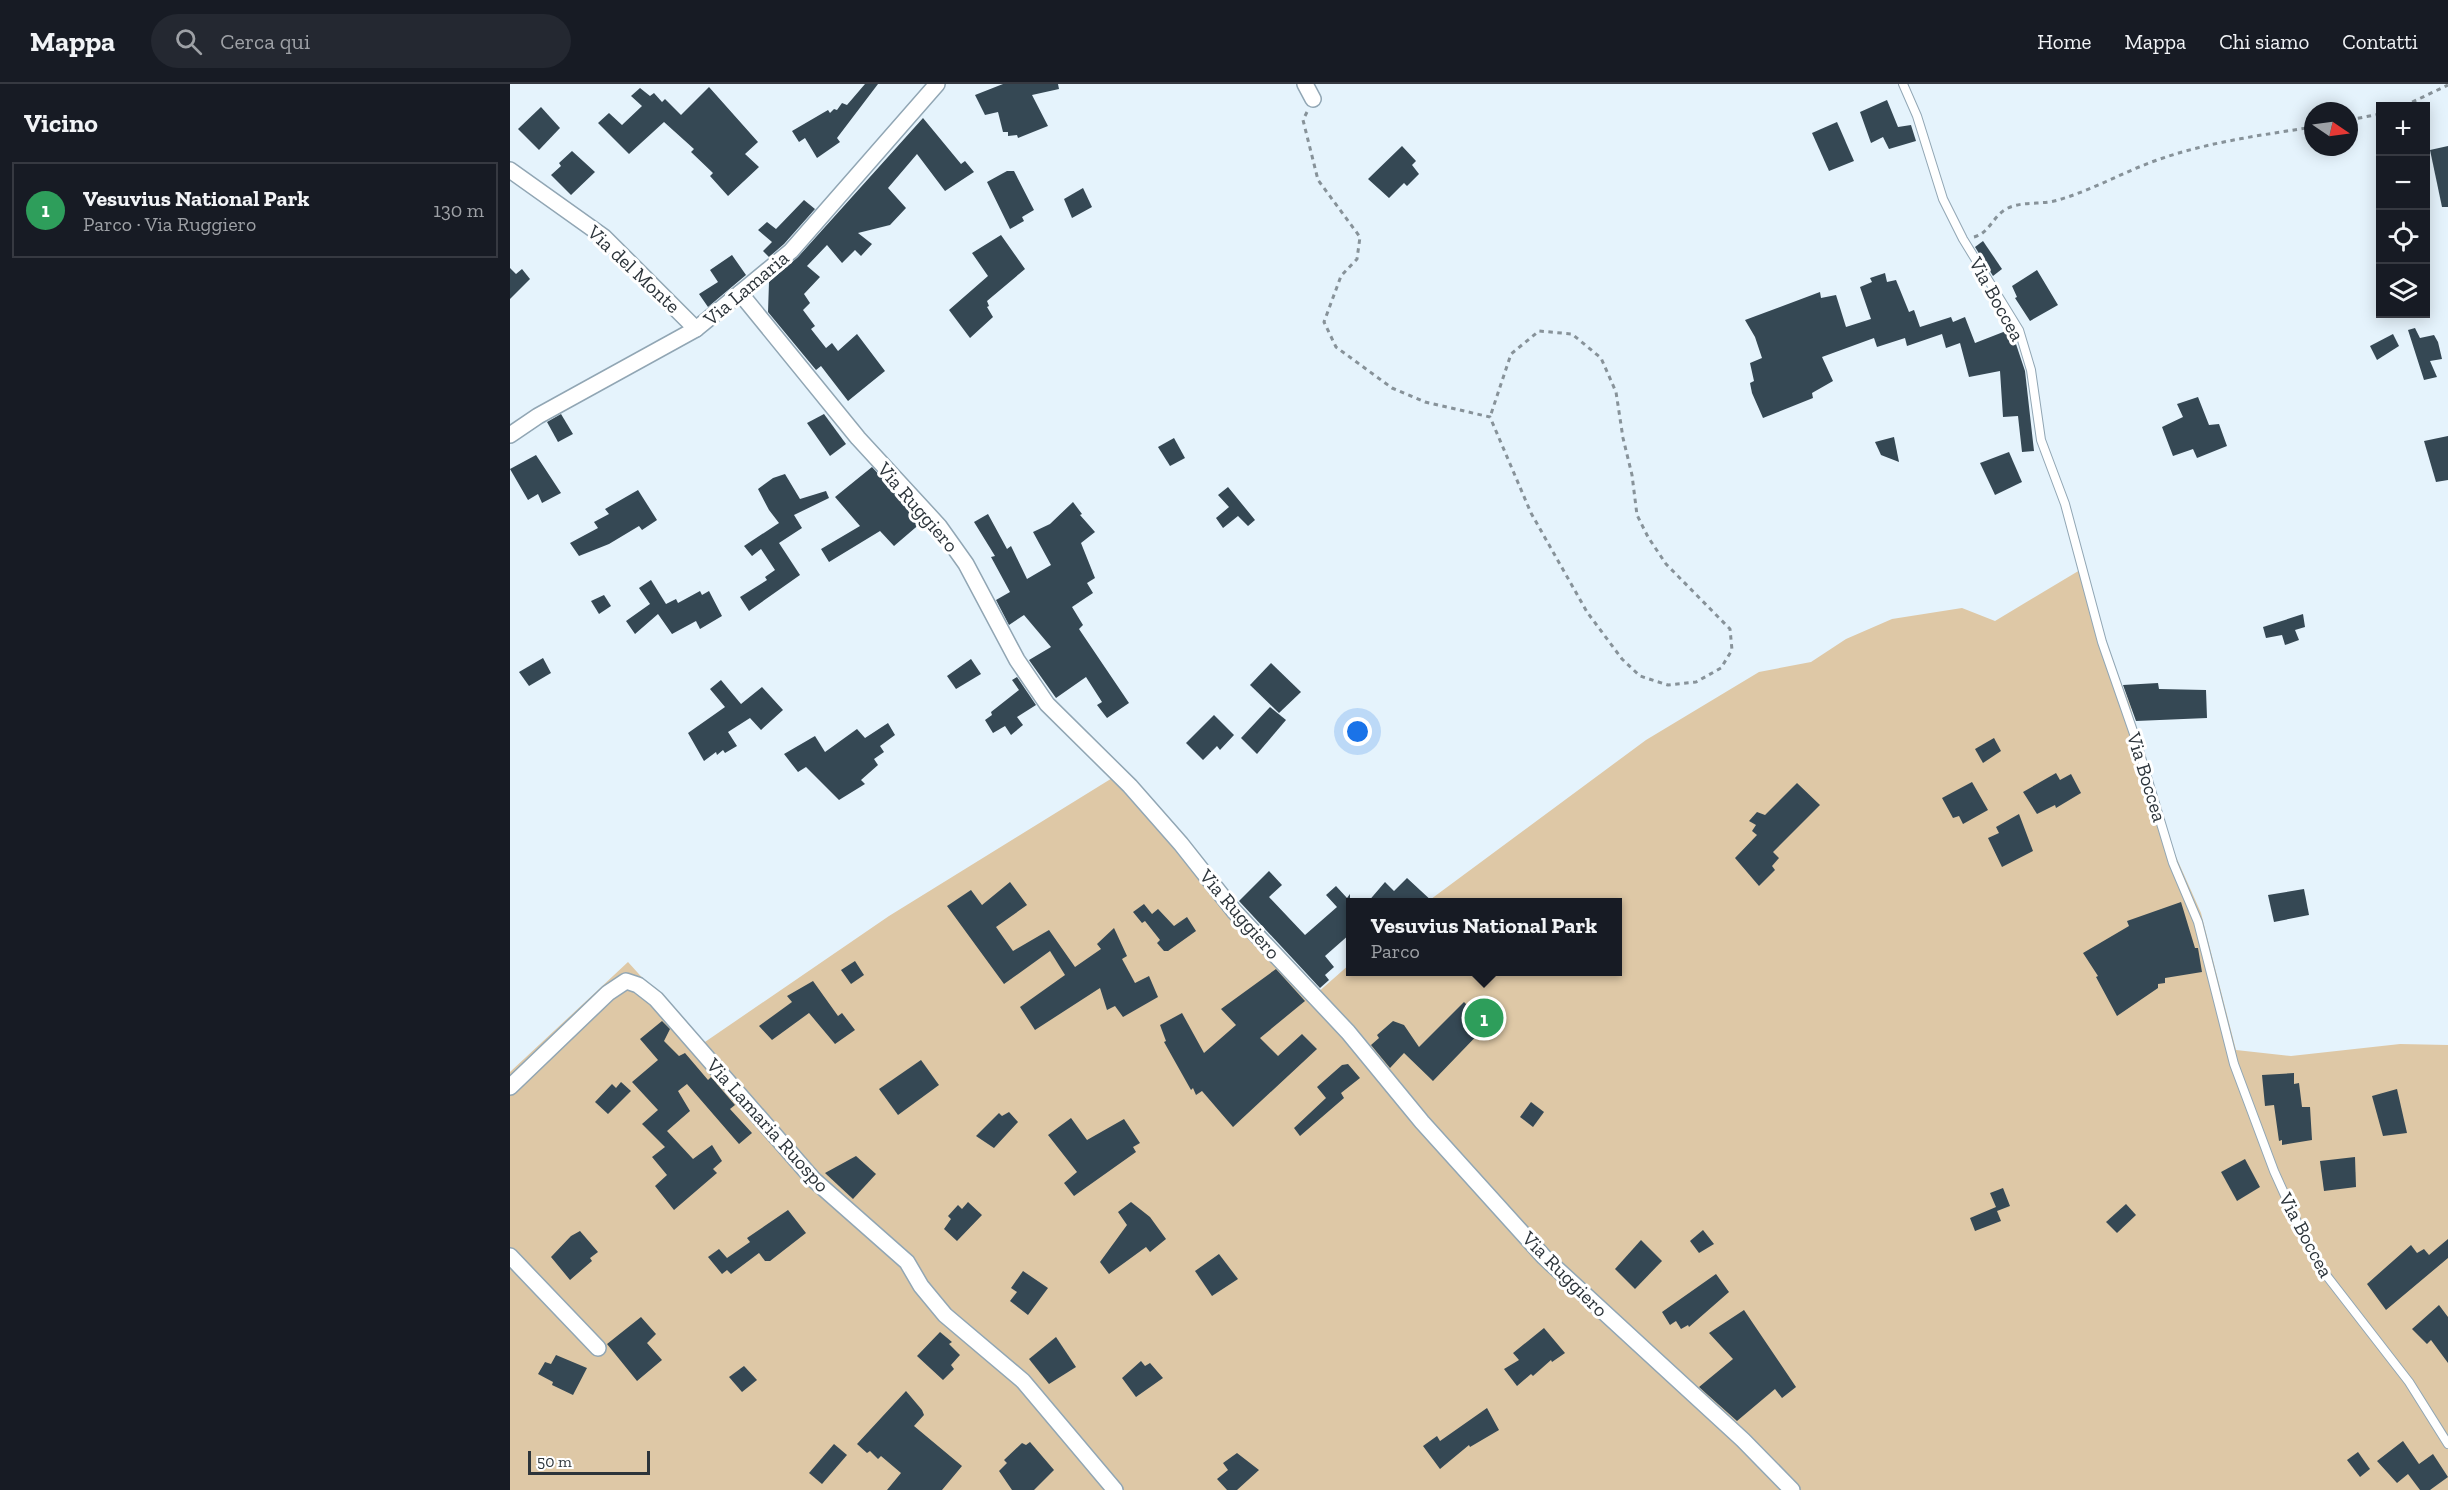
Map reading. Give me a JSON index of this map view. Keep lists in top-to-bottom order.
{
  "streets": {
    "street": [
      "Via del Monte",
      "Via Lamaria",
      "Via Ruggiero",
      "Via Lamaria Ruospo"
    ],
    "lane": ["Via Boccea"]
  },
  "crossings": [
    ["Via del Monte", "Via Lamaria"],
    ["Via Lamaria", "Via Ruggiero"]
  ],
  "scale_bar": "50 m",
  "north": "right",
  "page": {
    "header": "Mappa",
    "search": "Cerca qui",
    "nav": [
      "Home",
      "Mappa",
      "Chi siamo",
      "Contatti"
    ],
    "heading": "Vicino",
    "map_buttons": ["+", "−"],
    "list": [
      {
        "mark": "1",
        "name": "Vesuvius National Park",
        "note": "Parco · Via Ruggiero",
        "value": "130 m"
      }
    ],
    "popup": ["Vesuvius National Park", "Parco"],
    "pins": "1",
    "scale": "50 m"
  }
}
